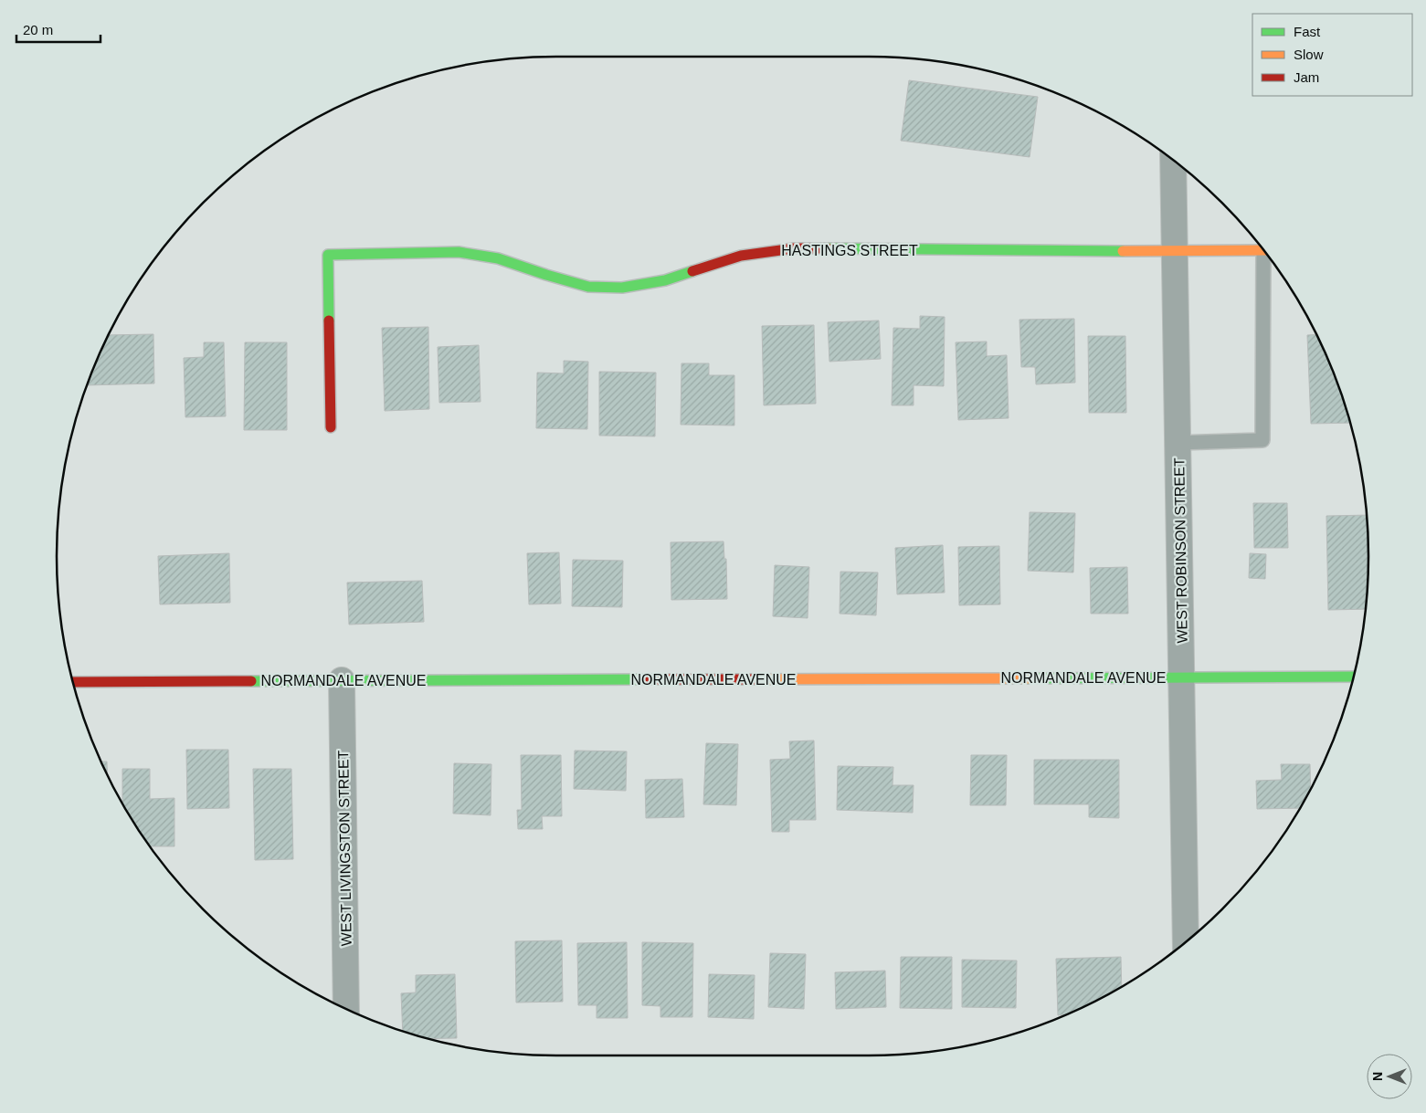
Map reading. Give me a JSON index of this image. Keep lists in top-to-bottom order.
{
  "streets": {
    "street": [
      "HASTINGS STREET",
      "WEST ROBINSON STREET",
      "NORMANDALE AVENUE",
      "WEST LIVINGSTON STREET"
    ]
  },
  "crossings": [
    ["HASTINGS STREET", "WEST ROBINSON STREET"],
    ["WEST ROBINSON STREET", "NORMANDALE AVENUE"],
    ["NORMANDALE AVENUE", "WEST LIVINGSTON STREET"]
  ],
  "legend": ["Fast", "Slow", "Jam"],
  "scale_bar": "20 m",
  "north": "left"
}
